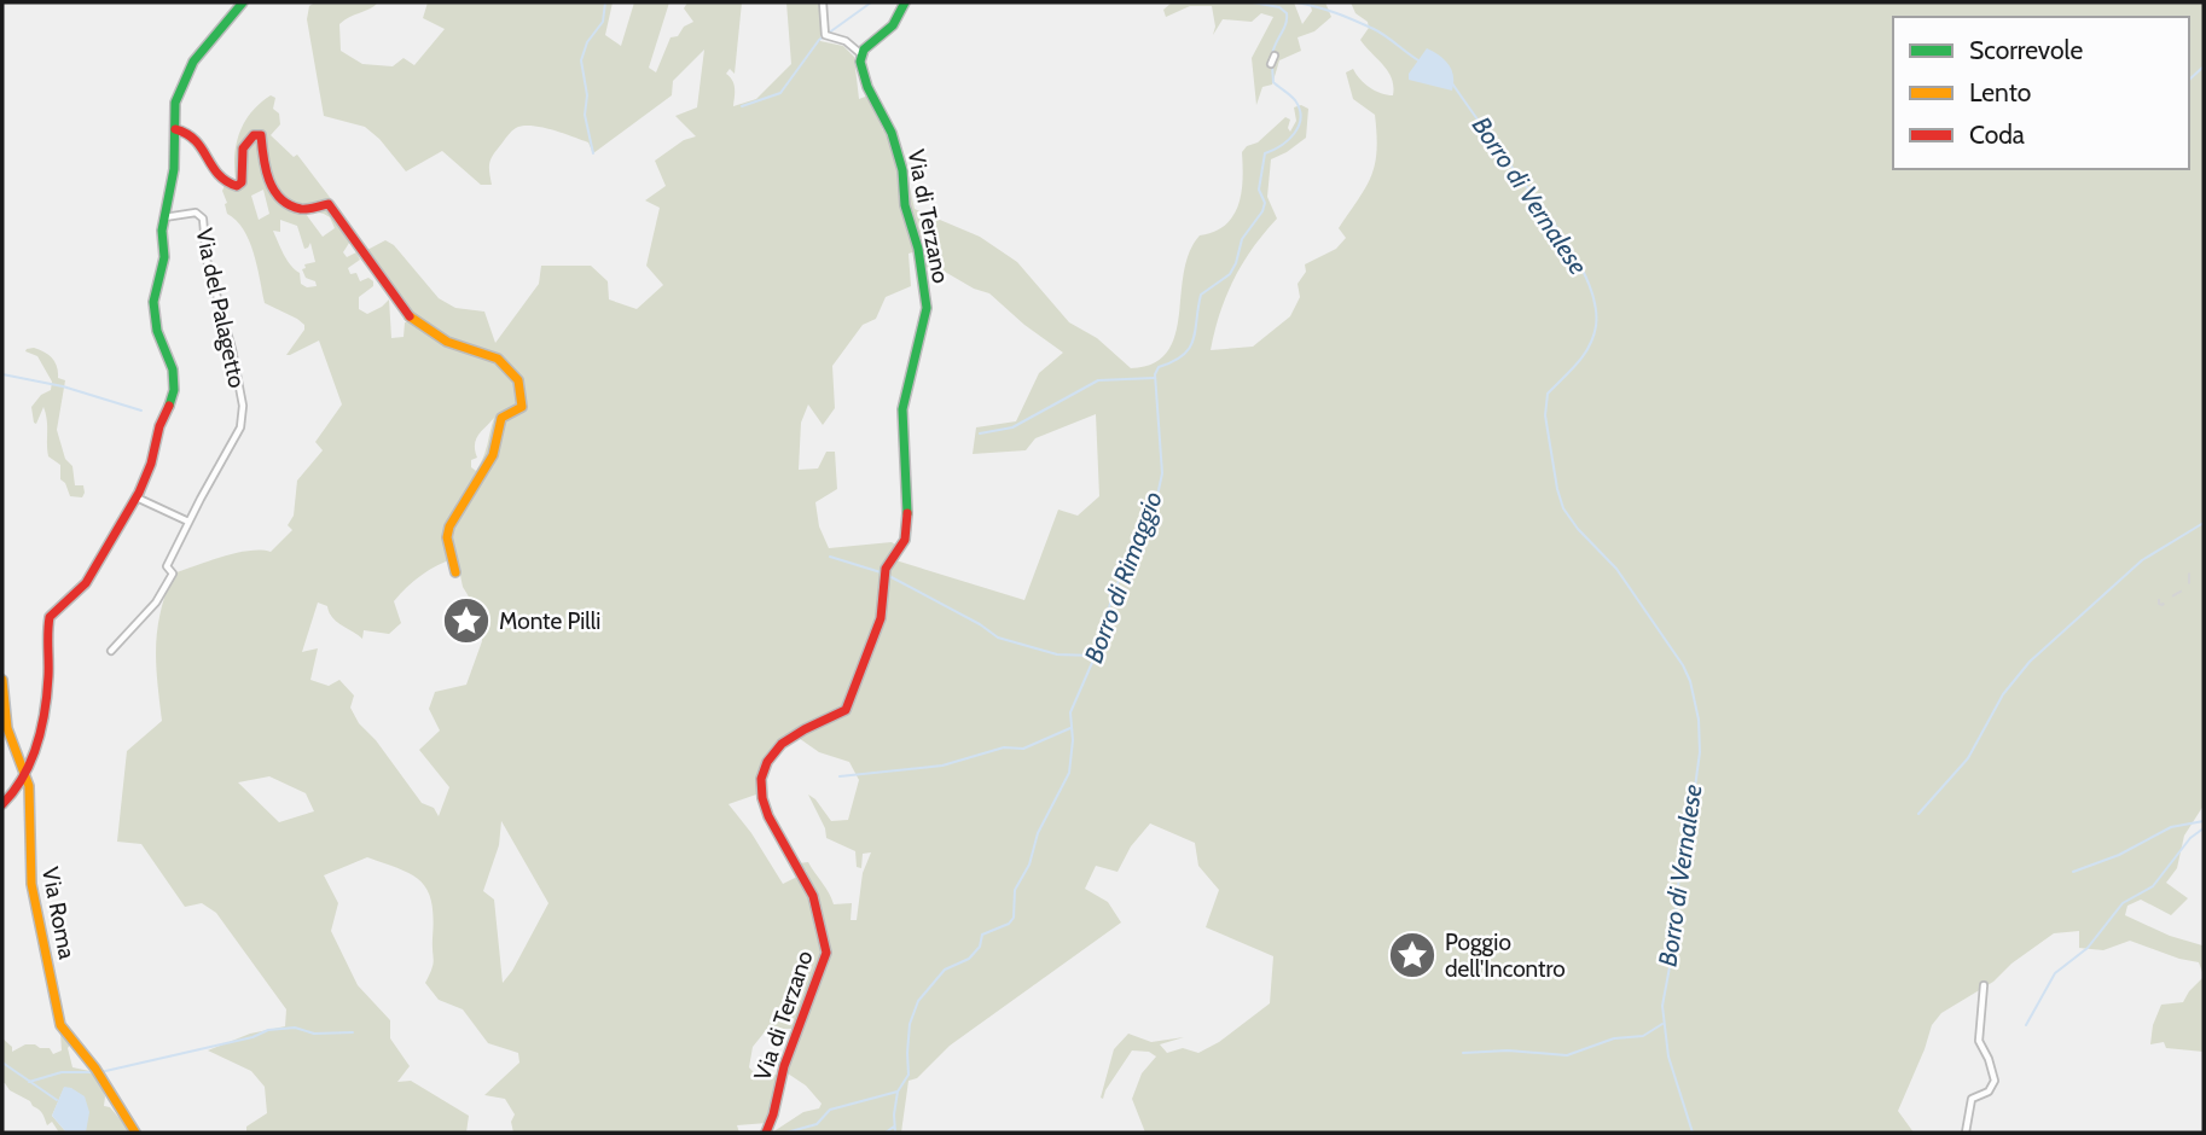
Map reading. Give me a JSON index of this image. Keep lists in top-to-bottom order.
{
  "streets": {
    "street": ["Via di Terzano", "Via del Palagetto", "Via Roma"]
  },
  "water": ["Borro di Vernalese", "Borro di Rimaggio"],
  "places": {
    "place": ["Monte Pilli", "Poggio dell'Incontro"]
  },
  "legend": ["Scorrevole", "Lento", "Coda"]
}
